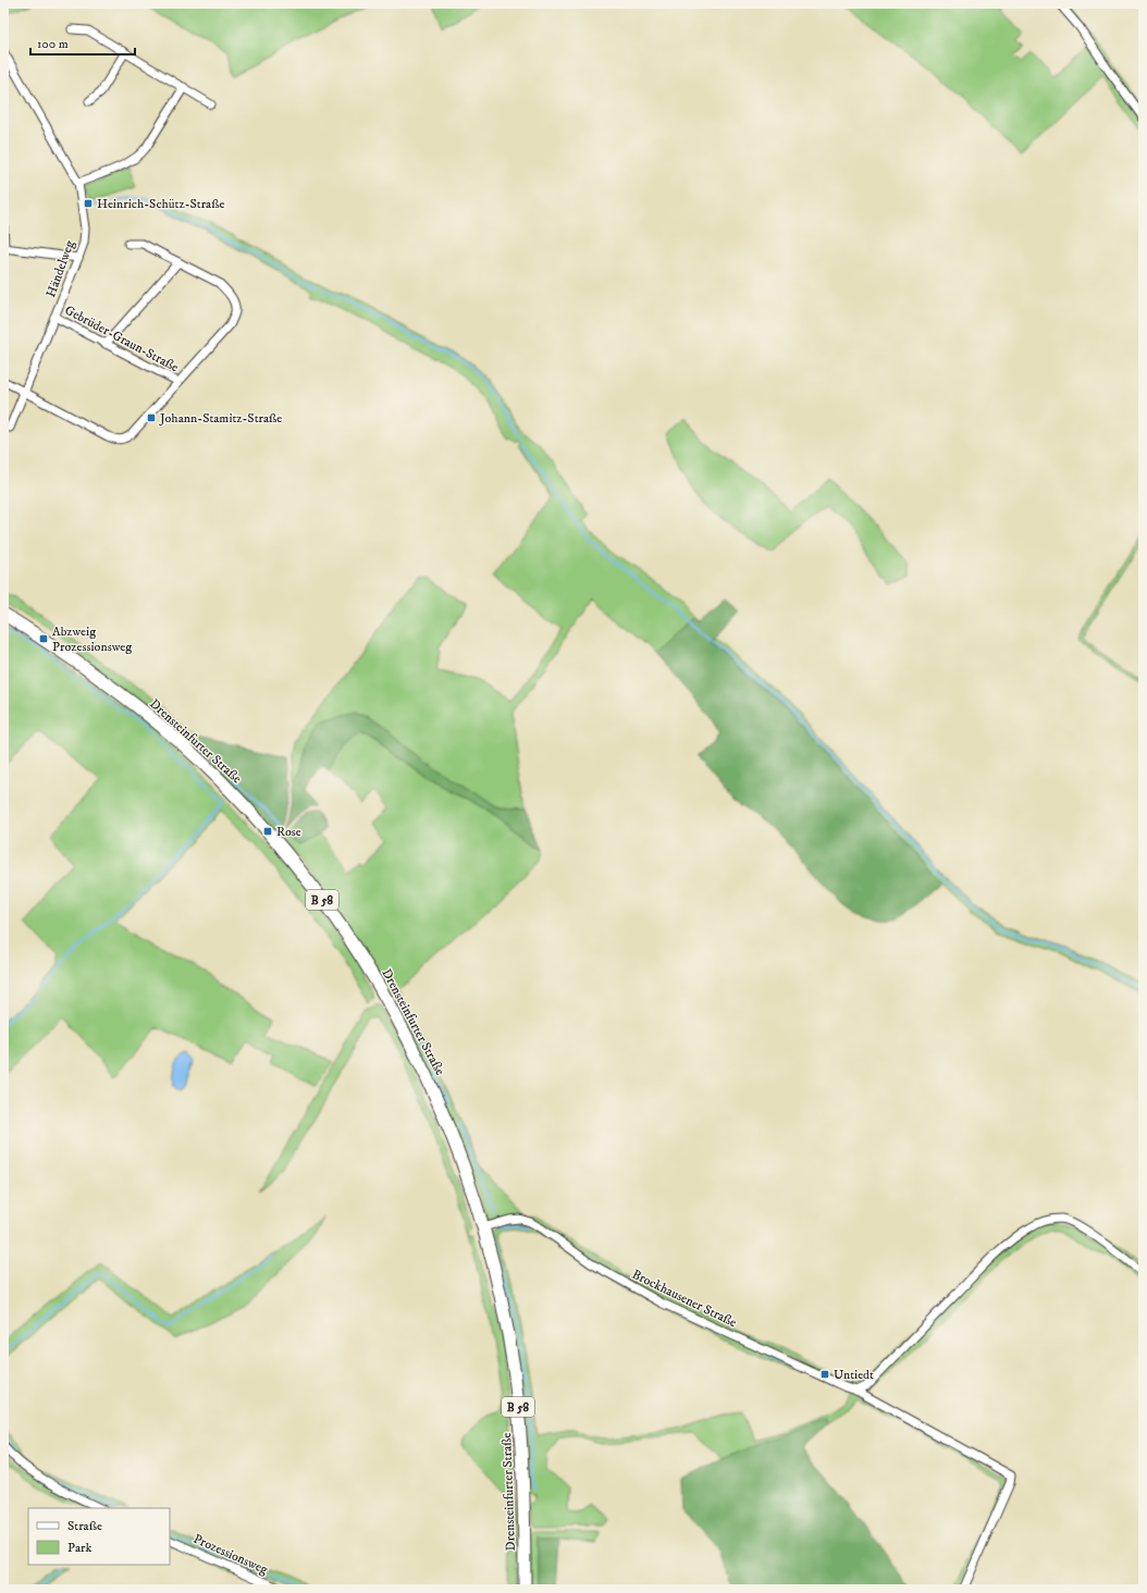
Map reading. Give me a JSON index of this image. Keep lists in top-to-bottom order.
{
  "streets": {
    "main road": ["Drensteinfurter Straße", "B 58"],
    "street": [
      "Händelweg",
      "Gebrüder-Graun-Straße",
      "Brockhausener Straße",
      "Prozessionsweg"
    ]
  },
  "crossings": [
    ["Händelweg", "Gebrüder-Graun-Straße"],
    ["Drensteinfurter Straße", "Brockhausener Straße"]
  ],
  "places": {
    "transit": [
      "Heinrich-Schütz-Straße",
      "Johann-Stamitz-Straße",
      "Abzweig Prozessionsweg",
      "Rose",
      "Untiedt"
    ]
  },
  "legend": ["Straße", "Park"],
  "scale_bar": "100 m"
}
